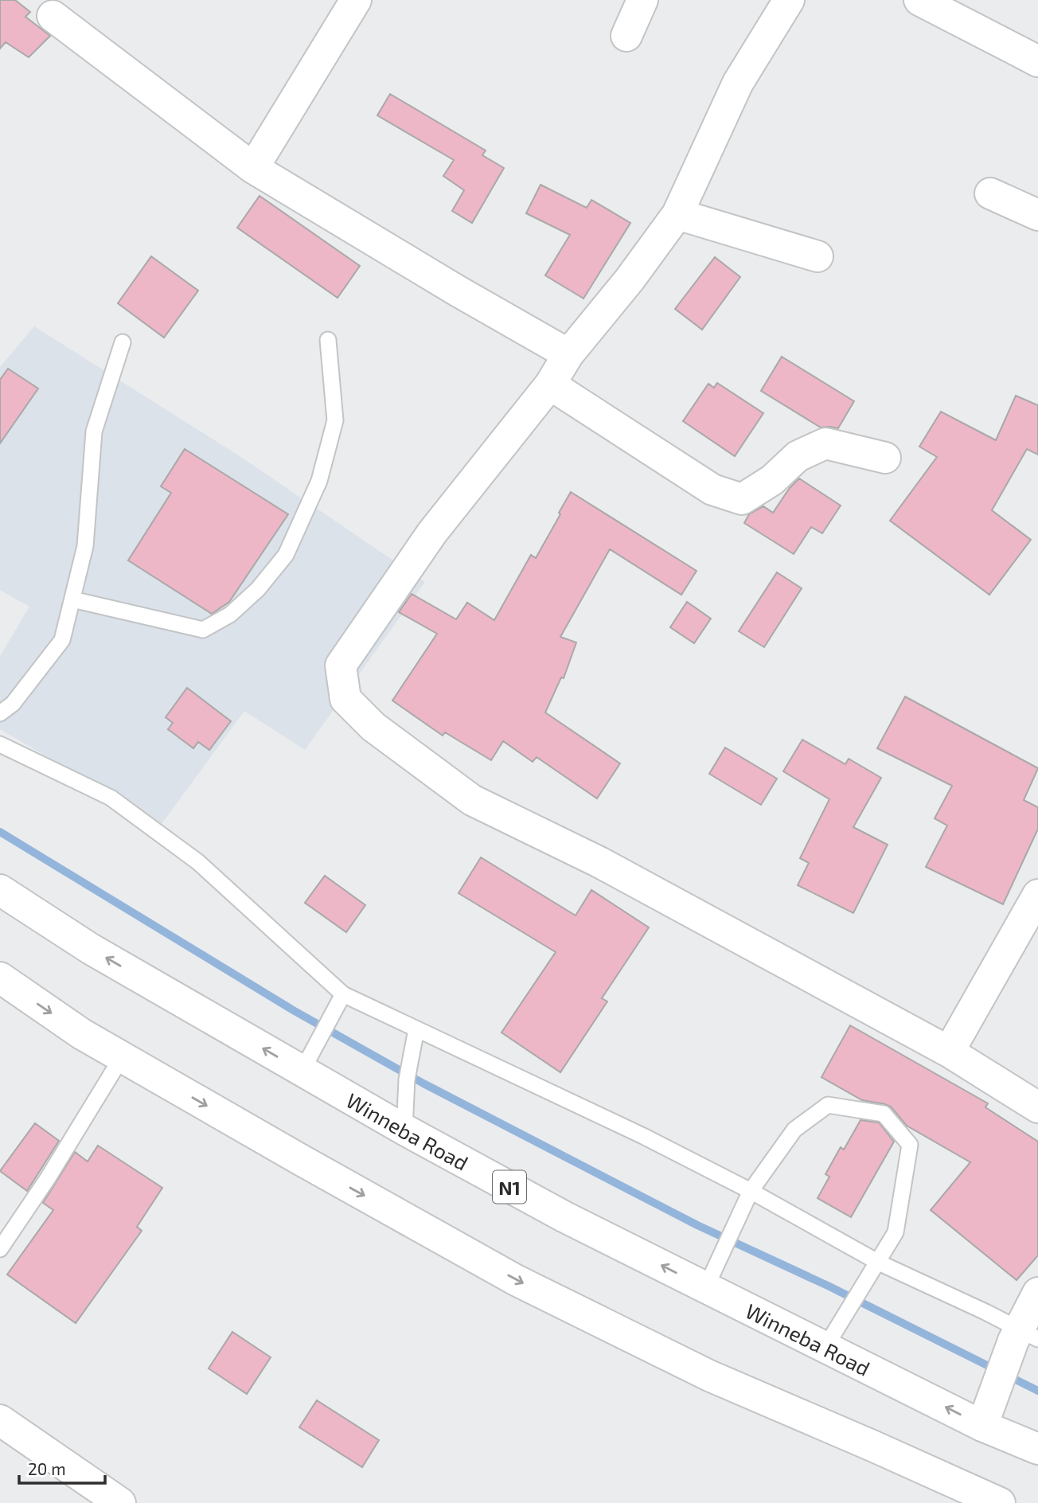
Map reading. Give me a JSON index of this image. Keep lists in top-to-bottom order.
{
  "streets": {
    "main road": ["Winneba Road", "N1"]
  },
  "scale_bar": "20 m"
}
